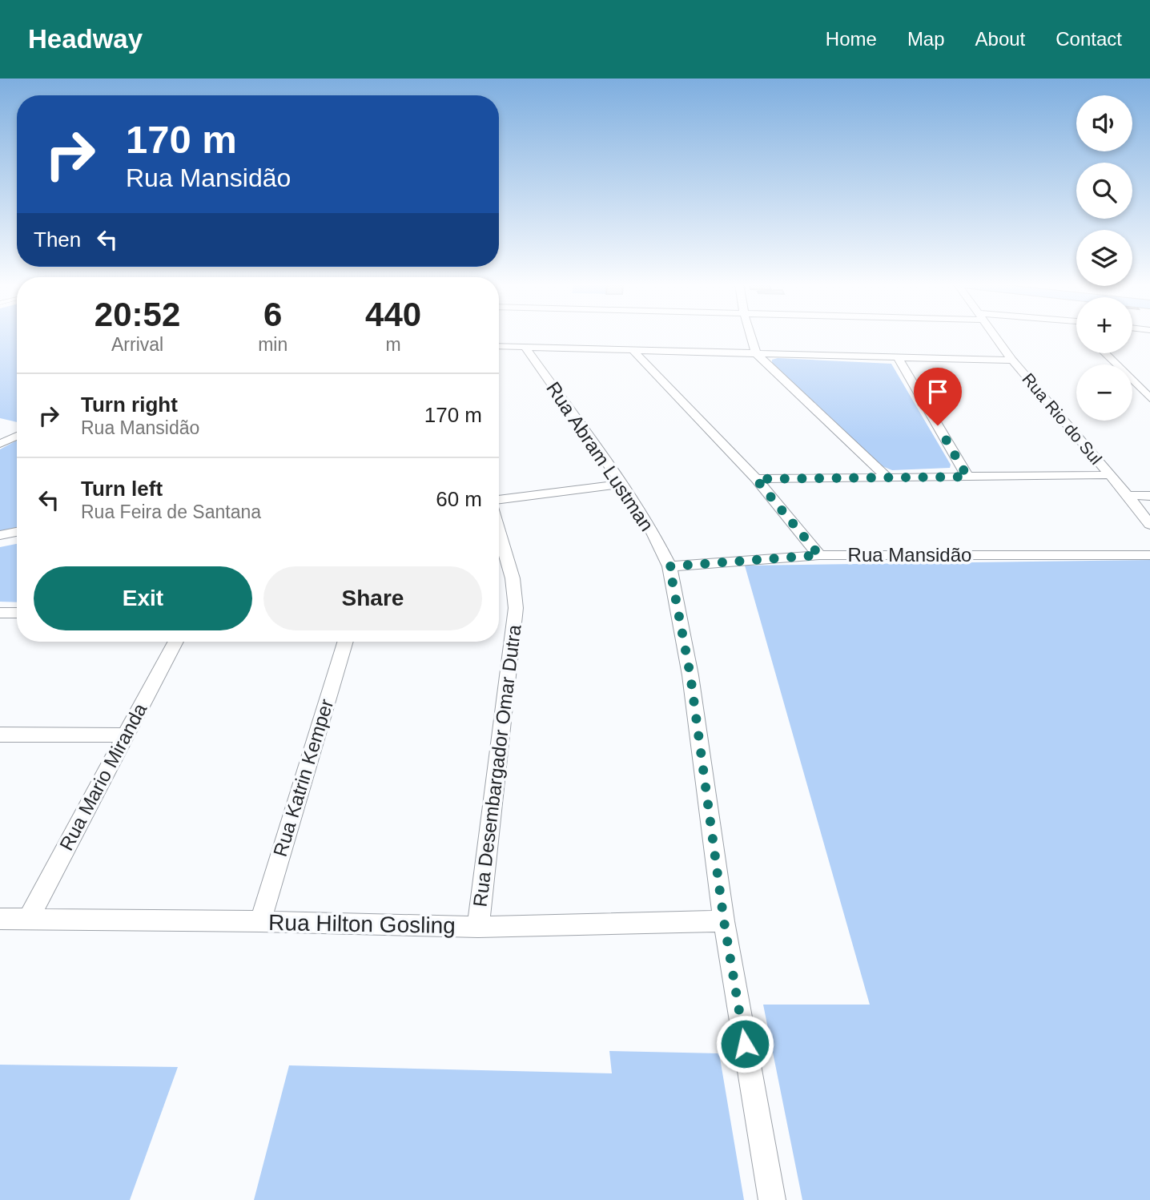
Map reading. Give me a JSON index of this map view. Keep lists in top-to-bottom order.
{
  "streets": {
    "street": [
      "Rua Rio do Sul",
      "Rua Abram Lustman",
      "Rua Mansidão",
      "Rua Desembargador Omar Dutra",
      "Rua Mario Miranda",
      "Rua Katrin Kemper",
      "Rua Hilton Gosling"
    ]
  },
  "crossings": [
    ["Rua Abram Lustman", "Rua Mansidão"],
    ["Rua Abram Lustman", "Rua Hilton Gosling"],
    ["Rua Desembargador Omar Dutra", "Rua Hilton Gosling"],
    ["Rua Mario Miranda", "Rua Hilton Gosling"],
    ["Rua Katrin Kemper", "Rua Hilton Gosling"]
  ],
  "page": {
    "header": "Headway",
    "nav": [
      "Home",
      "Map",
      "About",
      "Contact"
    ],
    "map_buttons": ["+", "−"],
    "turn": ["170 m", "Rua Mansidão"],
    "then": "Then",
    "eta": [
      "20:52",
      "Arrival",
      "6",
      "min",
      "440",
      "m"
    ],
    "list": [
      {
        "name": "Turn right",
        "note": "Rua Mansidão",
        "value": "170 m"
      },
      {
        "name": "Turn left",
        "note": "Rua Feira de Santana",
        "value": "60 m"
      }
    ],
    "buttons": ["Exit", "Share"]
  }
}
